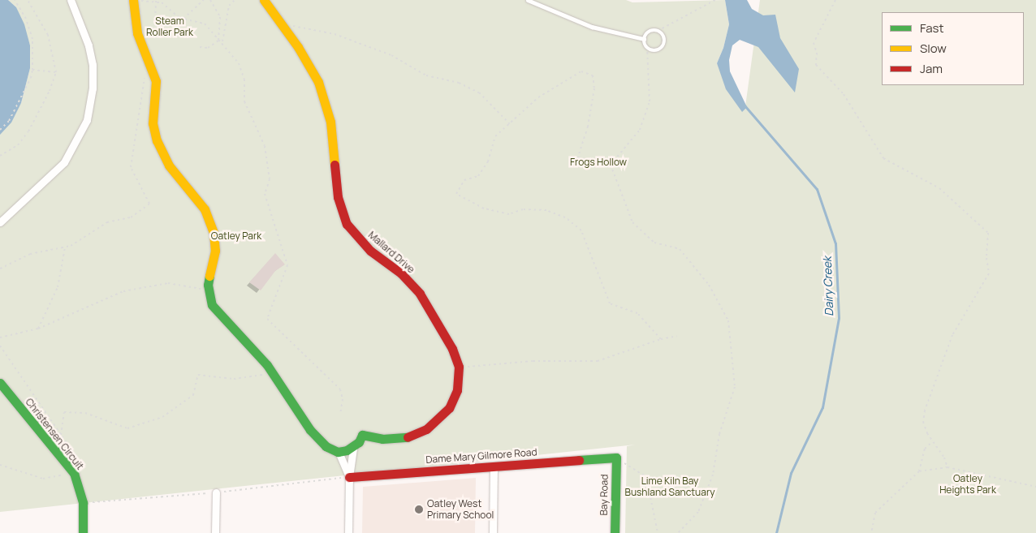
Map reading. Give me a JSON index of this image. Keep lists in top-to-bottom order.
{
  "streets": {
    "street": [
      "Mallard Drive",
      "Christensen Circuit",
      "Dame Mary Gilmore Road",
      "Bay Road"
    ]
  },
  "crossings": [
    ["Dame Mary Gilmore Road", "Bay Road"]
  ],
  "water": ["Dairy Creek"],
  "parks": [
    "Steam Roller Park",
    "Frogs Hollow",
    "Oatley Park",
    "Oatley Heights Park",
    "Lime Kiln Bay Bushland Sanctuary"
  ],
  "places": ["Oatley West Primary School"],
  "legend": ["Fast", "Slow", "Jam"]
}
